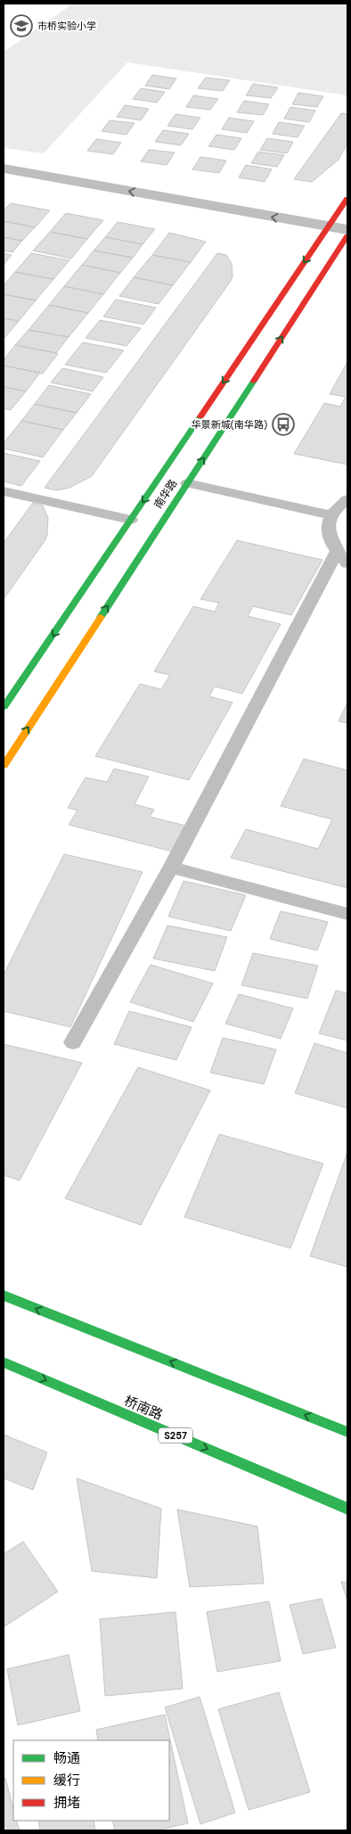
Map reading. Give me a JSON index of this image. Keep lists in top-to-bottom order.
{
  "streets": {
    "street": ["南华路", "桥南路", "S257"]
  },
  "places": {
    "school or university": ["市桥实验小学"],
    "bus stop": ["华景新城(南华路)"]
  },
  "legend": ["畅通", "缓行", "拥堵"]
}
